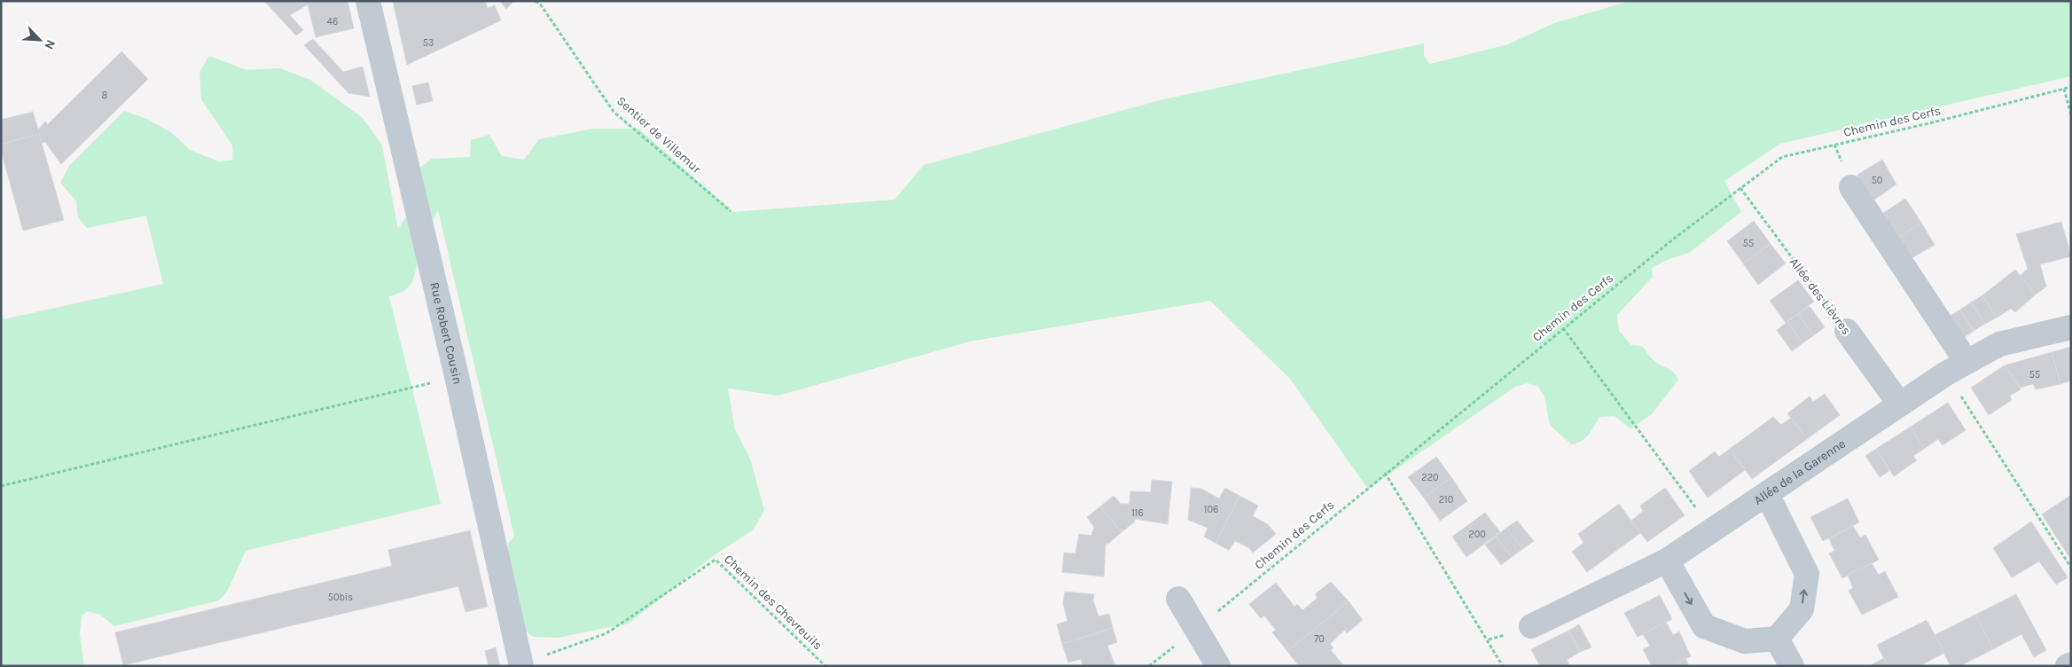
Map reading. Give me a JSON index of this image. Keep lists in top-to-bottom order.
{
  "streets": {
    "street": ["Allée des Lièvres", "Rue Robert Cousin", "Allée de la Garenne"],
    "path": ["Chemin des Cerfs", "Sentier de Villemur", "Chemin des Chevreuils"]
  },
  "crossings": [
    ["Chemin des Cerfs", "Allée des Lièvres"],
    ["Allée des Lièvres", "Allée de la Garenne"]
  ],
  "house_numbers": [
    "46",
    "53",
    "8",
    "50",
    "55",
    "55",
    "220",
    "210",
    "106",
    "116",
    "200",
    "50bis",
    "70"
  ],
  "north": "bottom right"
}
